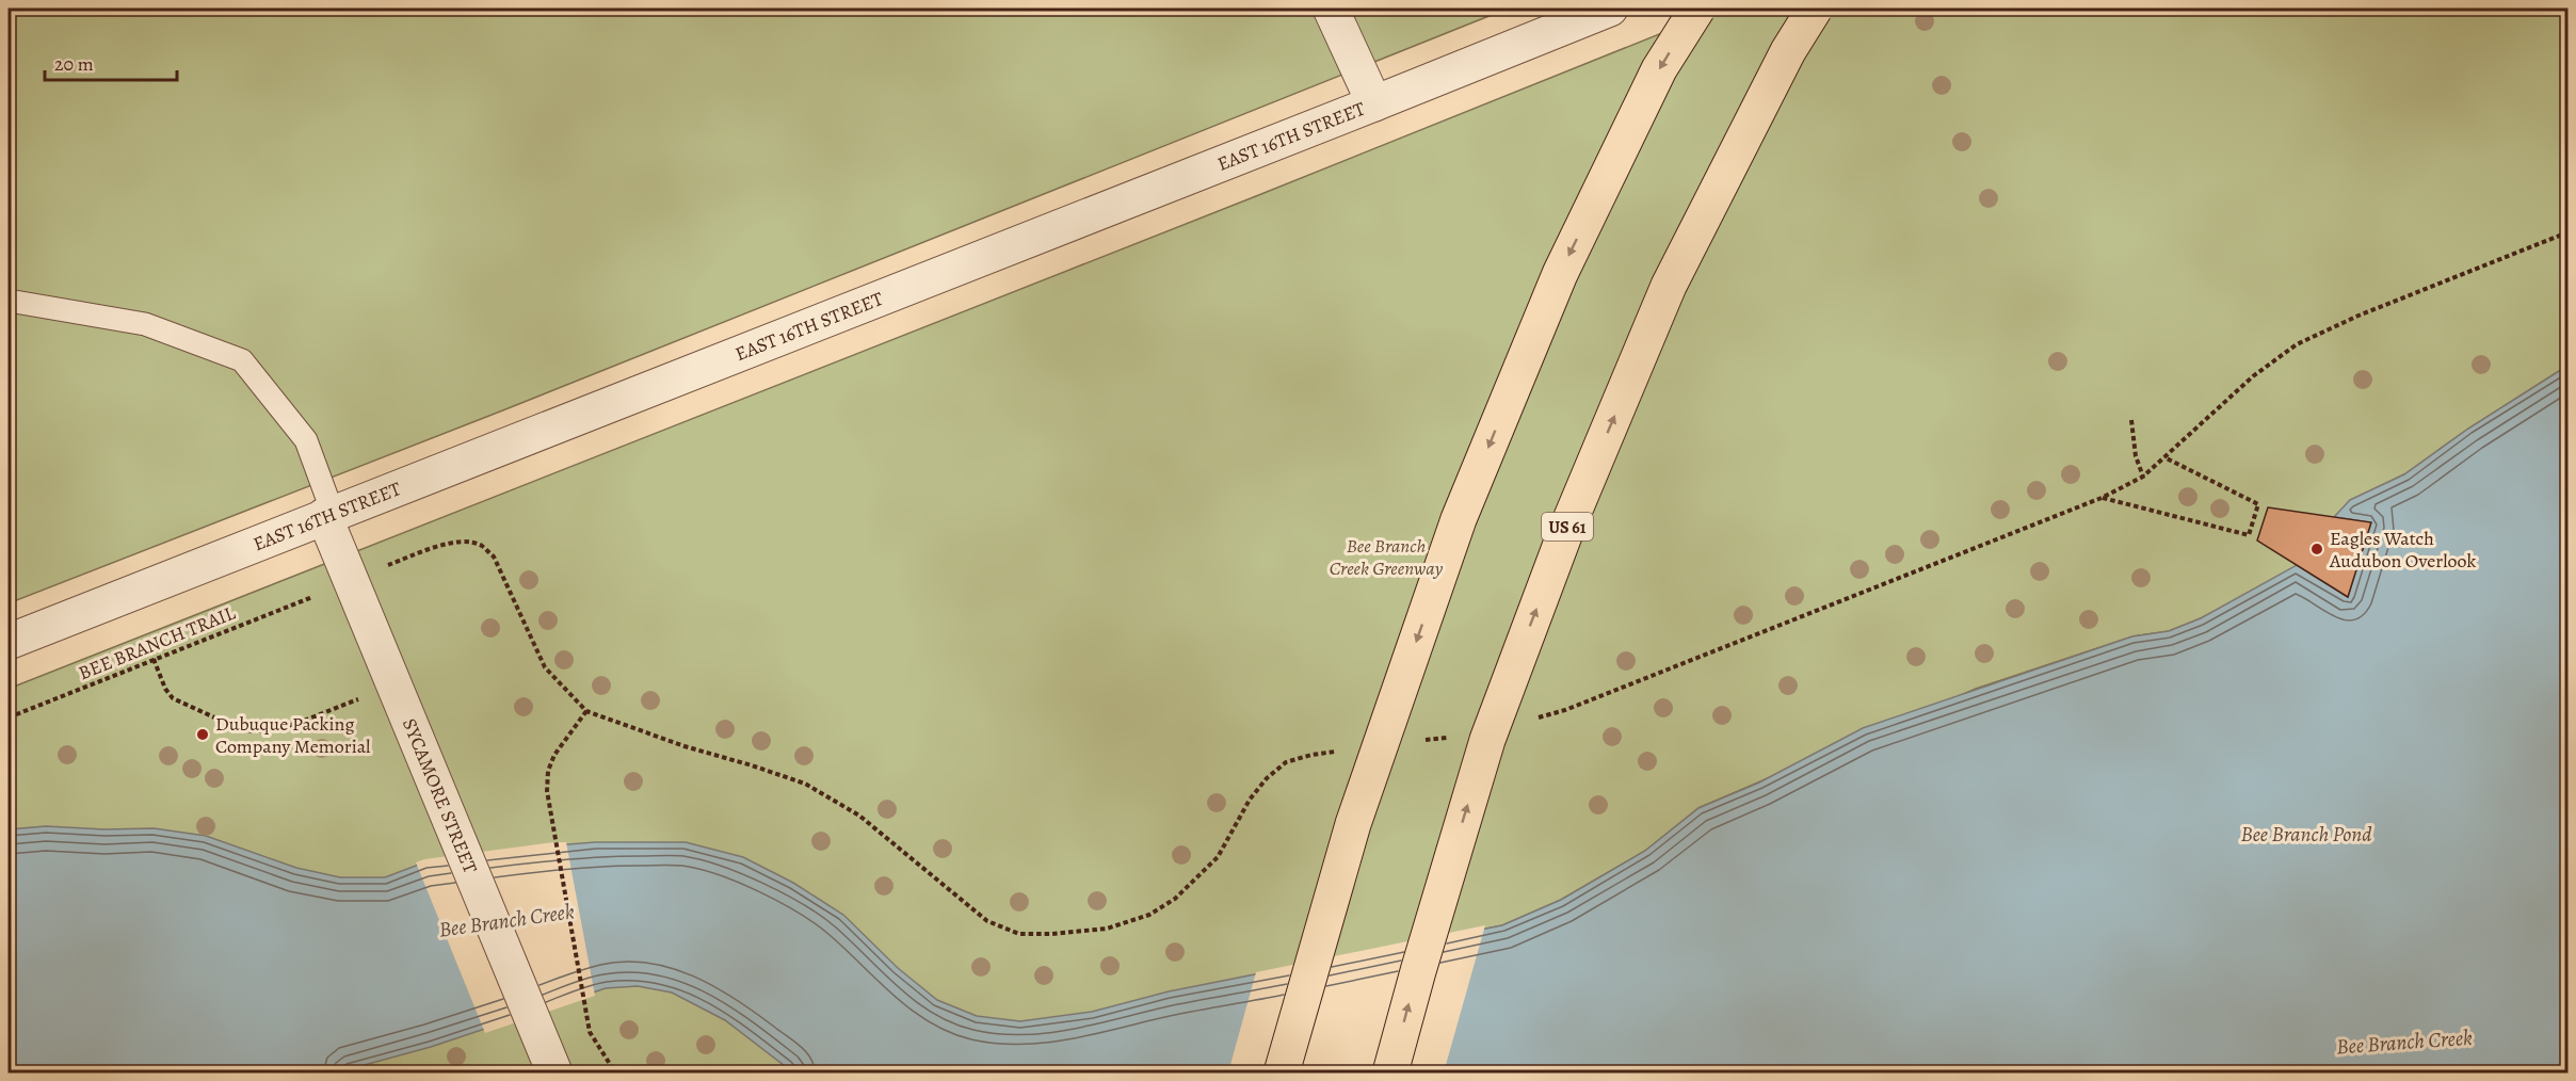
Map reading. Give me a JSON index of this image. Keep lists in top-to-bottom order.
{
  "streets": {
    "highway": ["US 61"],
    "street": ["EAST 16TH STREET", "SYCAMORE STREET"],
    "path": ["BEE BRANCH TRAIL"]
  },
  "crossings": [
    ["EAST 16TH STREET", "SYCAMORE STREET"]
  ],
  "water": ["Bee Branch Pond", "Bee Branch Creek"],
  "parks": ["Bee Branch Creek Greenway"],
  "places": ["Eagles Watch Audubon Overlook", "Dubuque Packing Company Memorial"],
  "scale_bar": "20 m"
}
